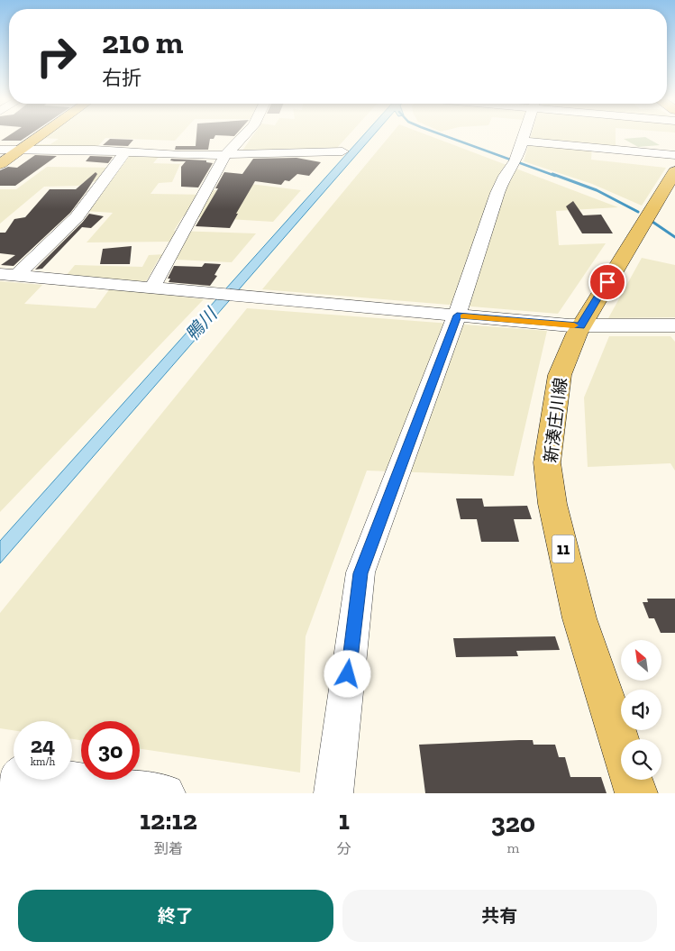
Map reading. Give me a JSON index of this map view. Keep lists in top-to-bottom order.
{
  "streets": {
    "main road": ["新湊庄川線", "11"]
  },
  "water": ["鴨川"],
  "north": "top left",
  "page": {
    "turn": ["210 m", "右折"],
    "speed": "24 km/h",
    "limit": "30",
    "eta": [
      "12:12",
      "到着",
      "1",
      "分",
      "320",
      "m"
    ],
    "buttons": ["終了", "共有"]
  }
}
